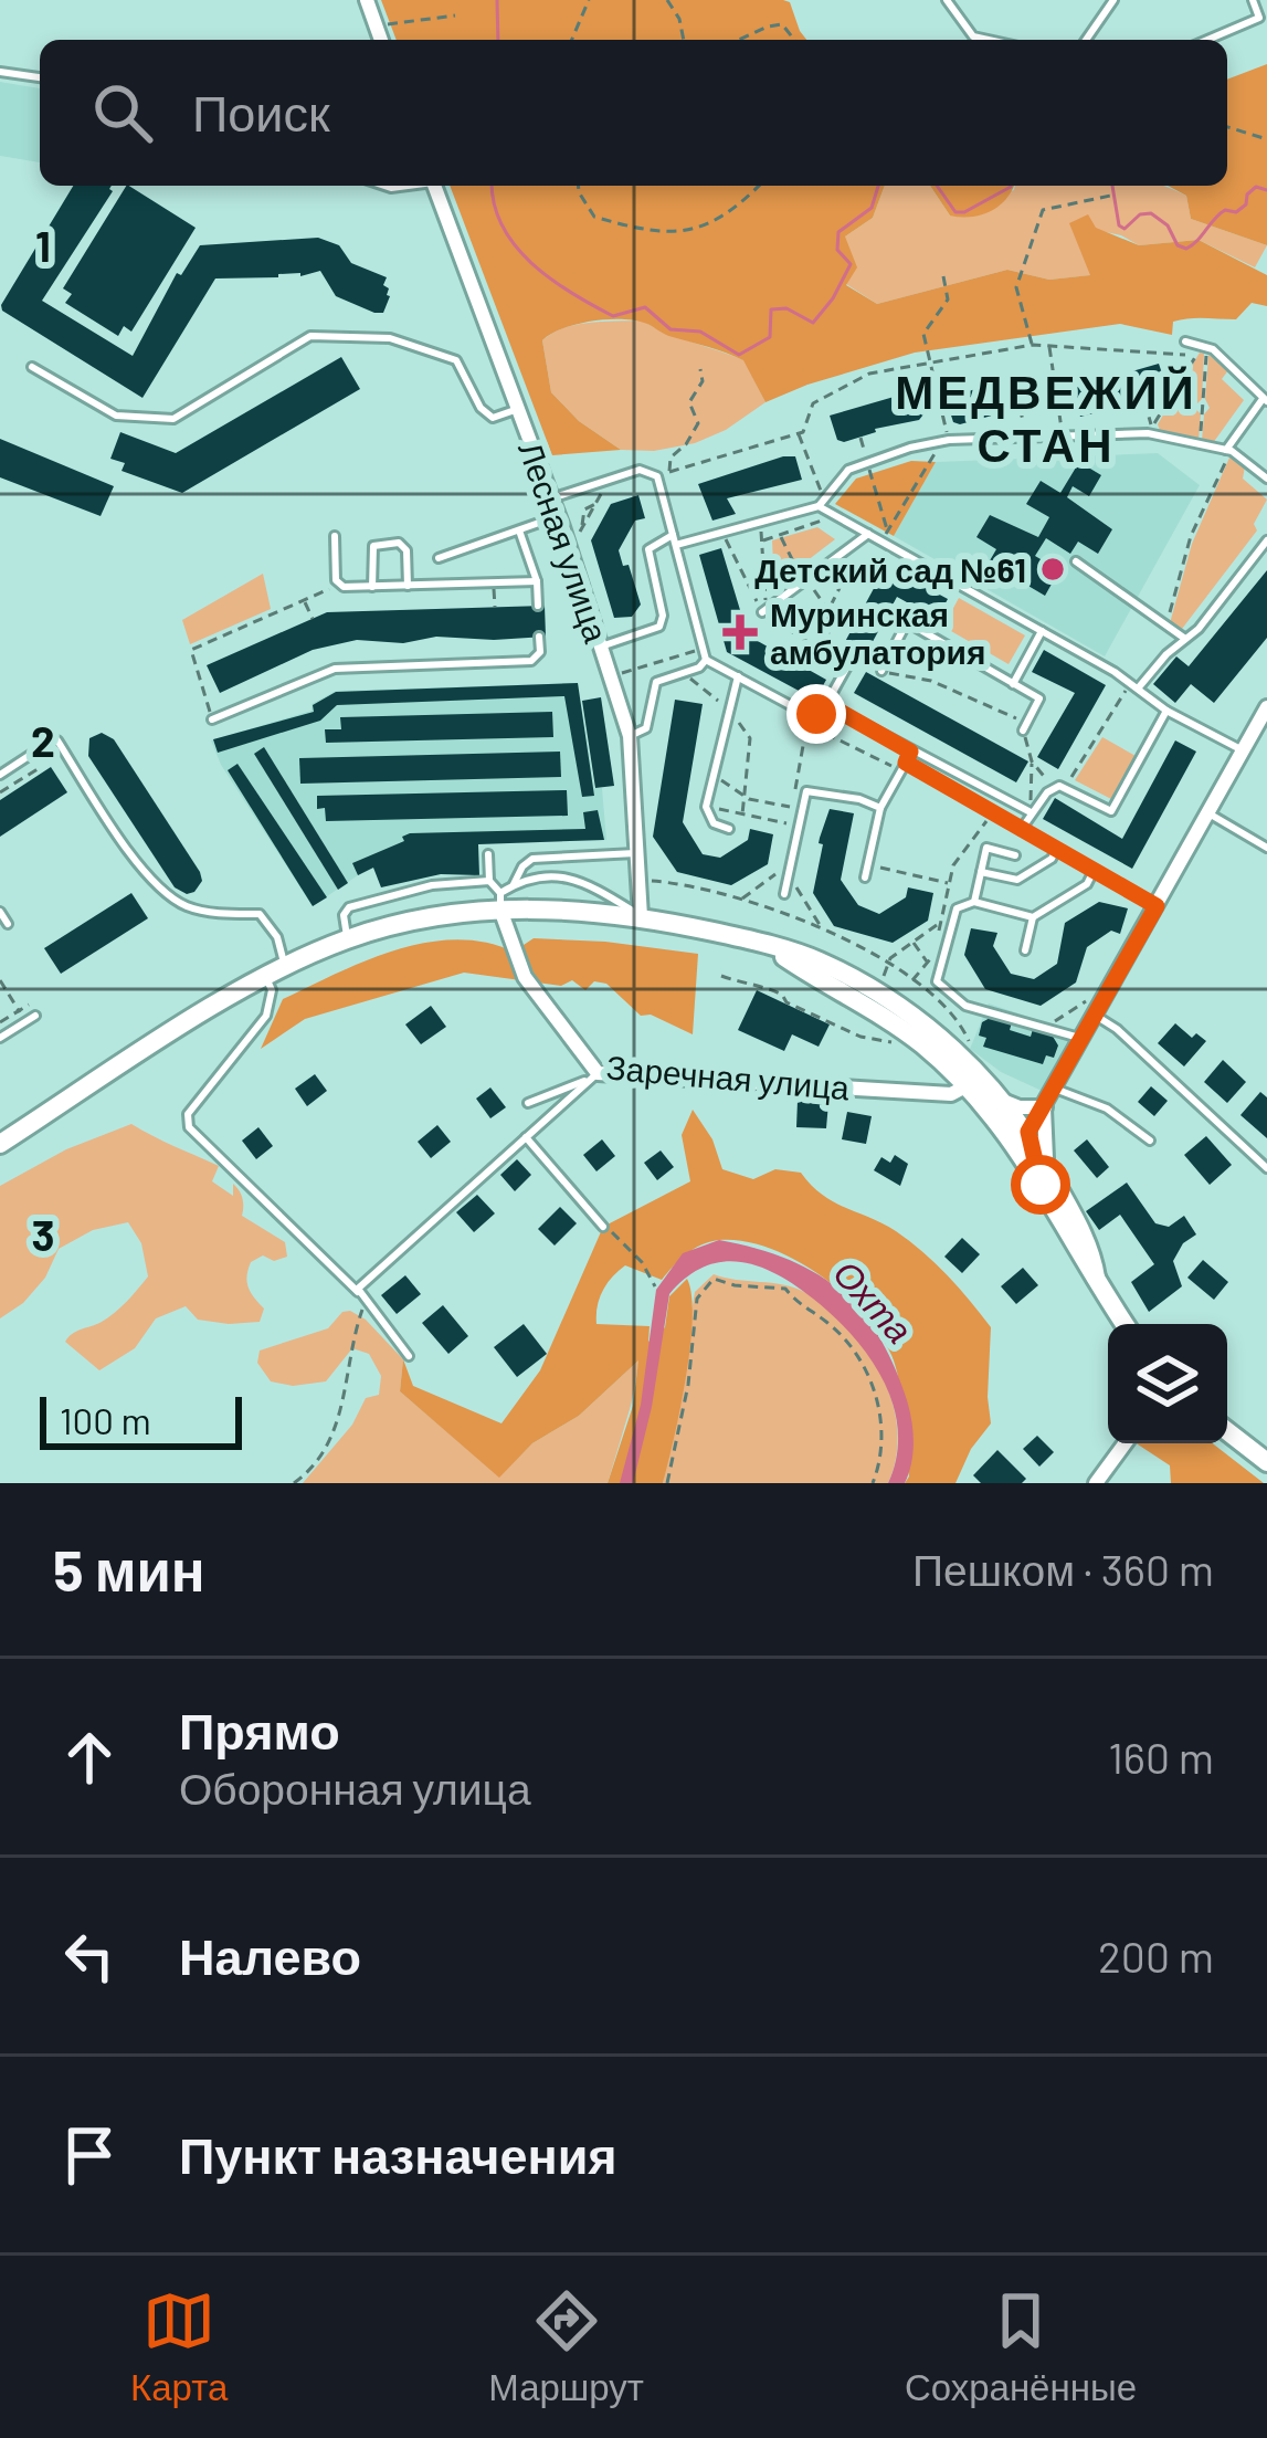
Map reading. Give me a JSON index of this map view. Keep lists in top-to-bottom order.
{
  "streets": {
    "street": ["Лесная улица", "Заречная улица"]
  },
  "districts": ["МЕДВЕЖИЙ СТАН"],
  "water": ["Охта"],
  "places": {
    "other": ["Детский сад №61"],
    "health": ["Муринская амбулатория"]
  },
  "scale_bar": "100 m",
  "page": {
    "search": "Поиск",
    "scale": "100 m",
    "heading": ["5 мин", "Пешком · 360 m"],
    "list": [
      ["Прямо", "Оборонная улица", "160 m"],
      ["Налево", "200 m"],
      "Пункт назначения"
    ],
    "nav": ["Карта", "Маршрут", "Сохранённые"]
  },
  "grid": {
    "rows": ["1", "2", "3"]
  }
}
